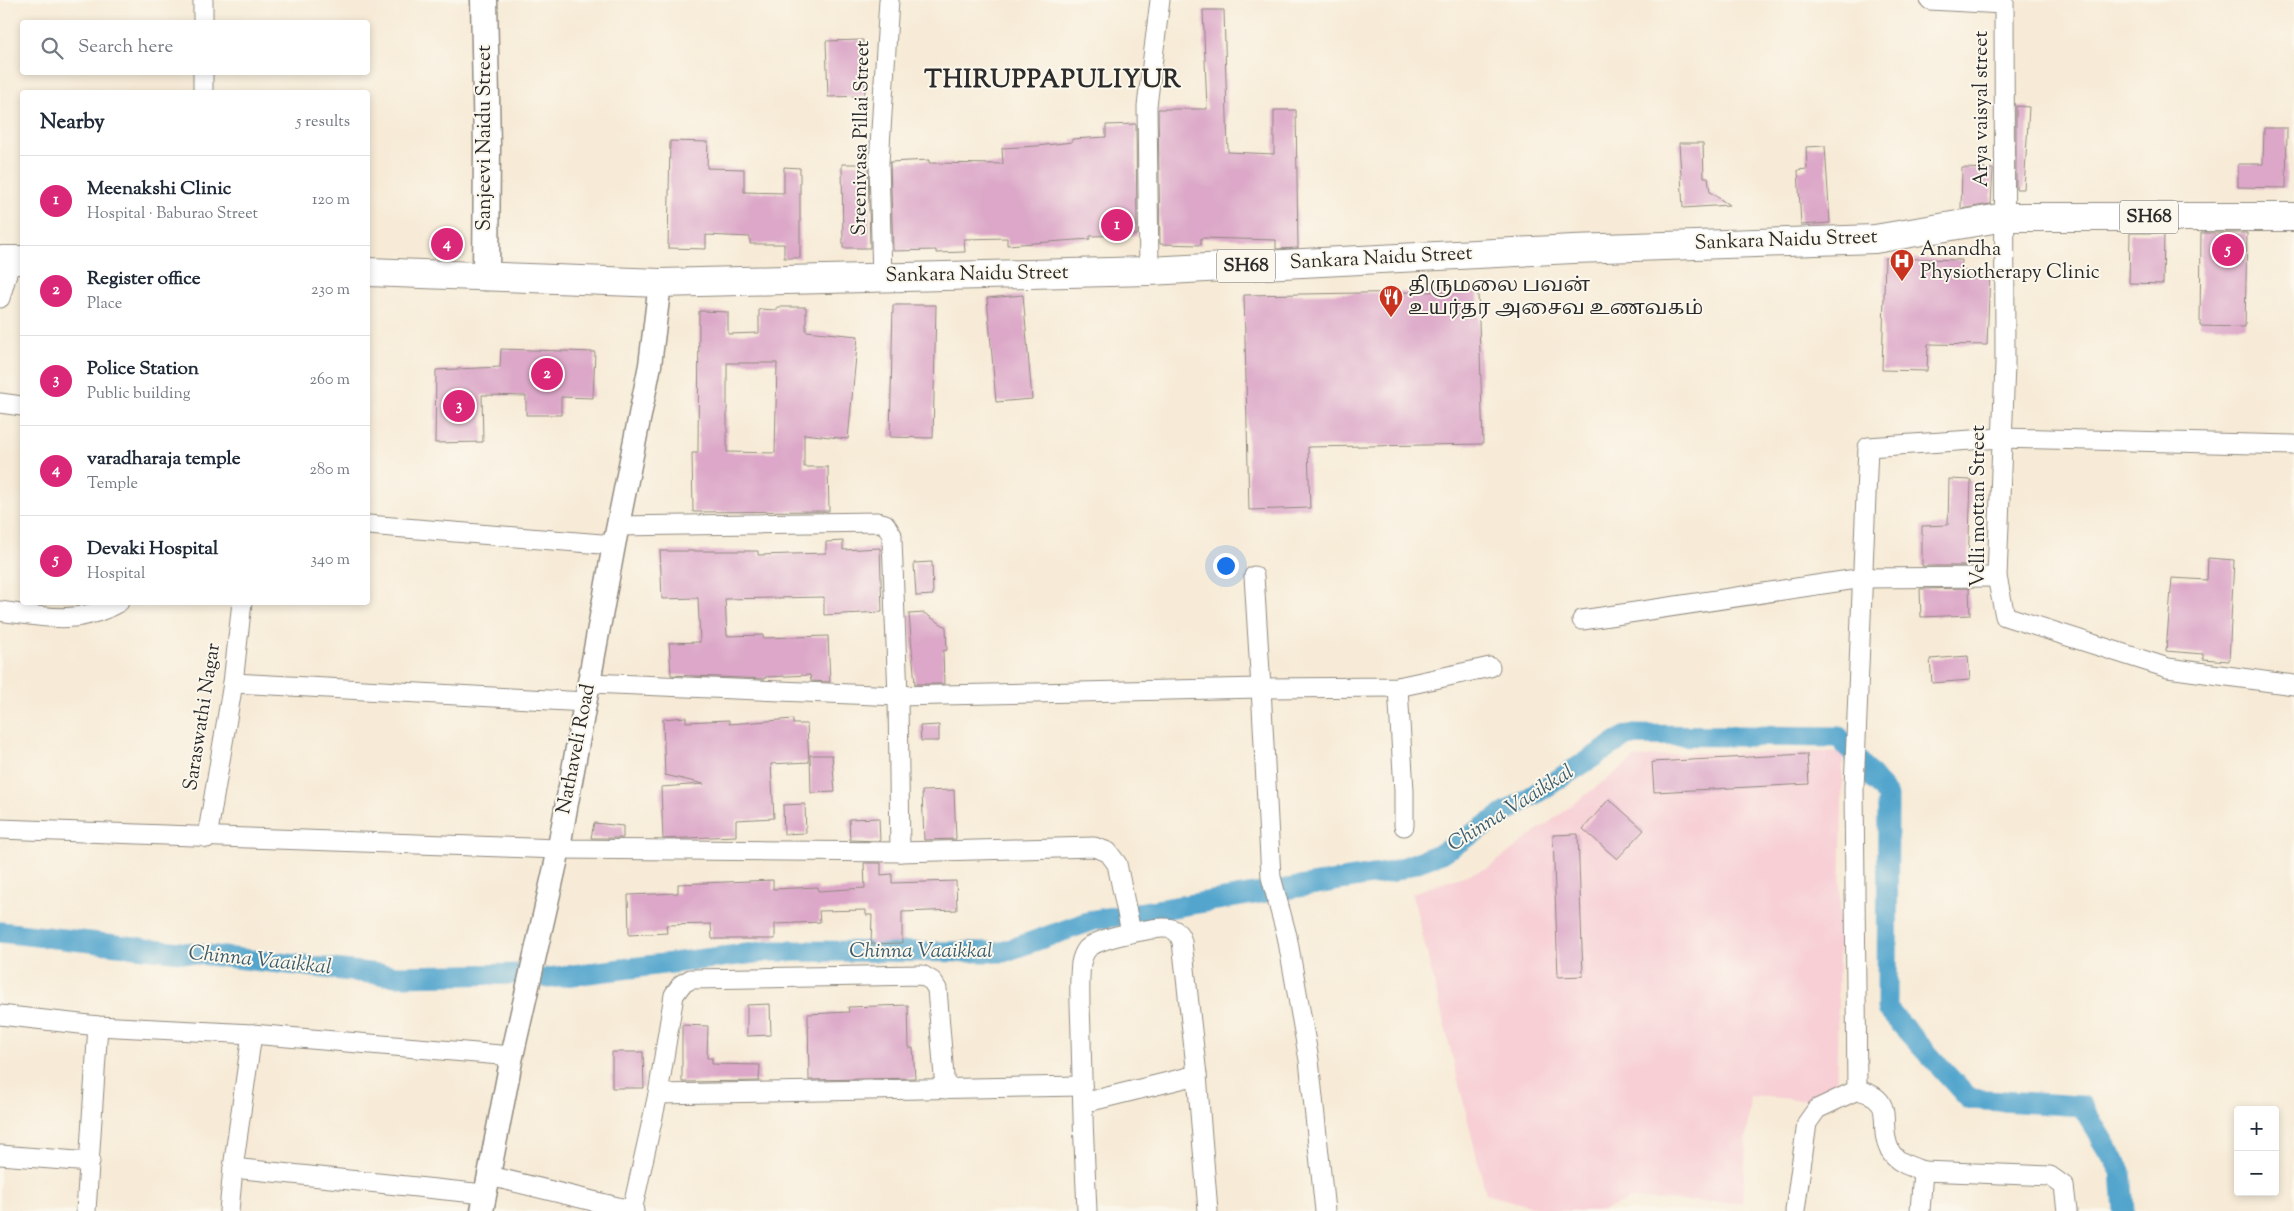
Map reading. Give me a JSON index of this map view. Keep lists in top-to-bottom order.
{
  "streets": {
    "main road": ["Sanjeevi Naidu Street", "SH68", "Sankara Naidu Street"],
    "street": [
      "Arya vaisyal street",
      "Sreenivasa Pillai Street",
      "Velli mottan Street",
      "Saraswathi Nagar",
      "Nathaveli Road"
    ]
  },
  "crossings": [
    ["Arya vaisyal street", "SH68"],
    ["Arya vaisyal street", "Sankara Naidu Street"],
    ["Arya vaisyal street", "Velli mottan Street"],
    ["Sanjeevi Naidu Street", "SH68"],
    ["Sanjeevi Naidu Street", "Sankara Naidu Street"],
    ["Sreenivasa Pillai Street", "Sankara Naidu Street"],
    ["SH68", "Sankara Naidu Street"],
    ["SH68", "Velli mottan Street"],
    ["Sankara Naidu Street", "Velli mottan Street"],
    ["Sankara Naidu Street", "Nathaveli Road"]
  ],
  "districts": ["THIRUPPAPULIYUR"],
  "water": ["Chinna Vaaikkal"],
  "places": {
    "hospital": ["Anandha Physiotherapy Clinic"],
    "restaurant": ["திருமலை பவன் உயர்தர அசைவ உணவகம்"]
  },
  "page": {
    "search": "Search here",
    "heading": ["Nearby", "5 results"],
    "list": [
      {
        "mark": "1",
        "name": "Meenakshi Clinic",
        "note": "Hospital · Baburao Street",
        "value": "120 m"
      },
      {
        "mark": "2",
        "name": "Register office",
        "note": "Place",
        "value": "230 m"
      },
      {
        "mark": "3",
        "name": "Police Station",
        "note": "Public building",
        "value": "260 m"
      },
      {
        "mark": "4",
        "name": "varadharaja temple",
        "note": "Temple",
        "value": "280 m"
      },
      {
        "mark": "5",
        "name": "Devaki Hospital",
        "note": "Hospital",
        "value": "340 m"
      }
    ],
    "pins": [
      "1",
      "4",
      "5",
      "2",
      "3"
    ],
    "map_buttons": ["+", "−"]
  }
}
